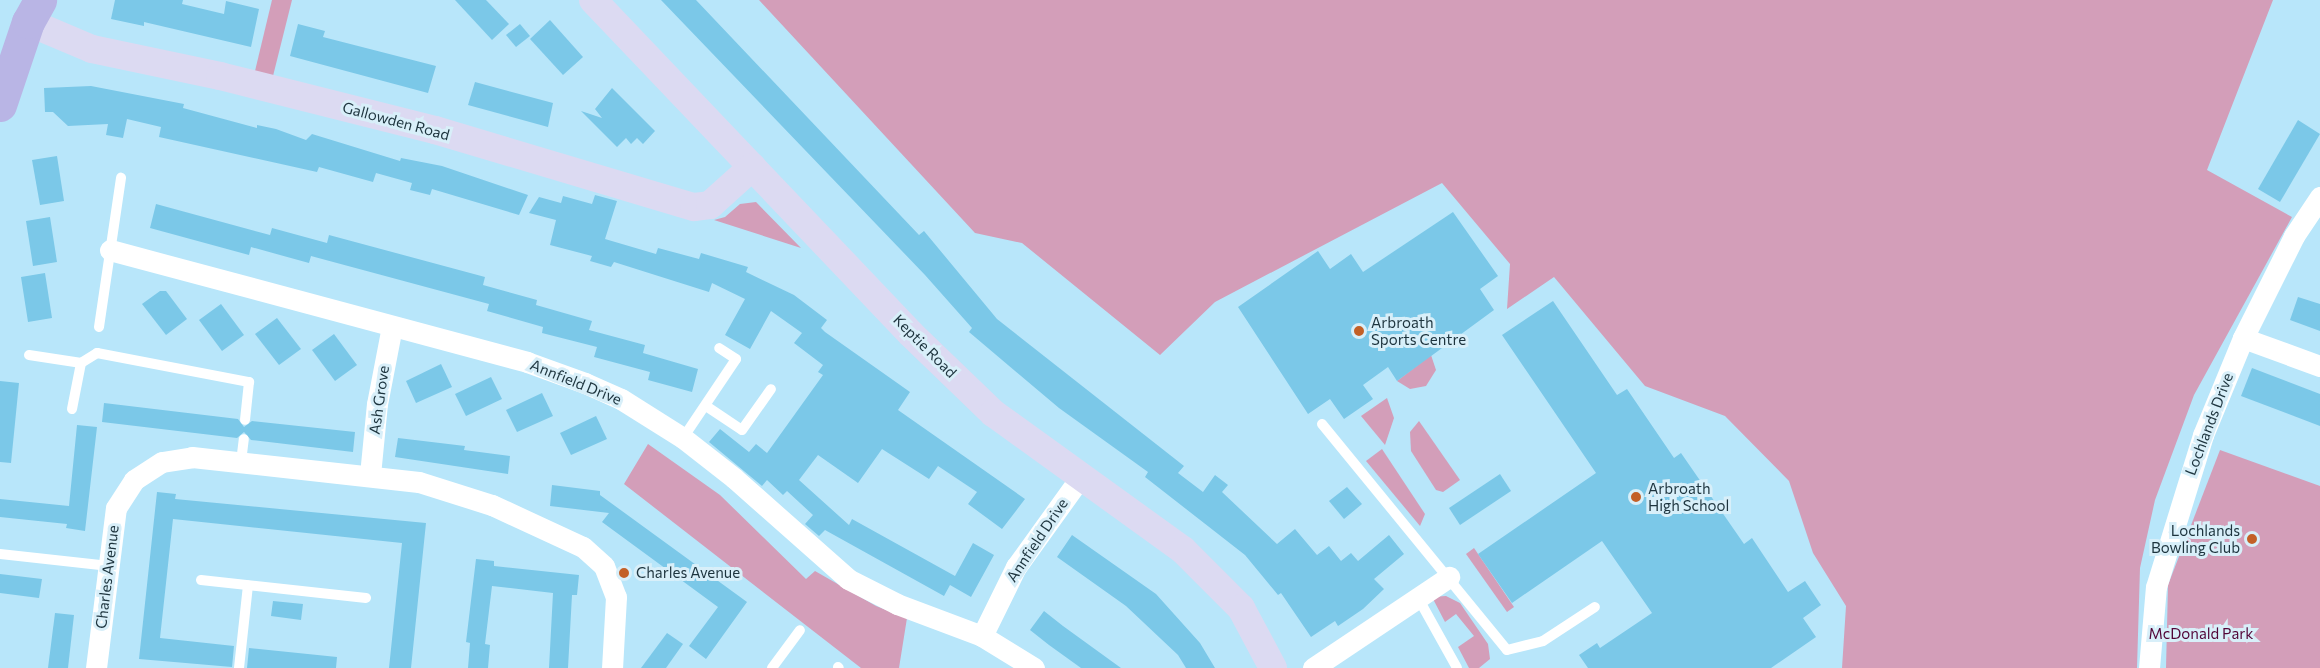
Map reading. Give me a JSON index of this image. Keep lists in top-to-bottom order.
{
  "streets": {
    "main road": ["Gallowden Road", "Keptie Road"],
    "street": [
      "Annfield Drive",
      "Ash Grove",
      "Lochlands Drive",
      "Charles Avenue"
    ]
  },
  "crossings": [
    ["Gallowden Road", "Keptie Road"],
    ["Keptie Road", "Annfield Drive"],
    ["Annfield Drive", "Ash Grove"],
    ["Ash Grove", "Charles Avenue"]
  ],
  "parks": ["McDonald Park"],
  "places": [
    "Arbroath Sports Centre",
    "Arbroath High School",
    "Lochlands Bowling Club",
    "Charles Avenue"
  ]
}
